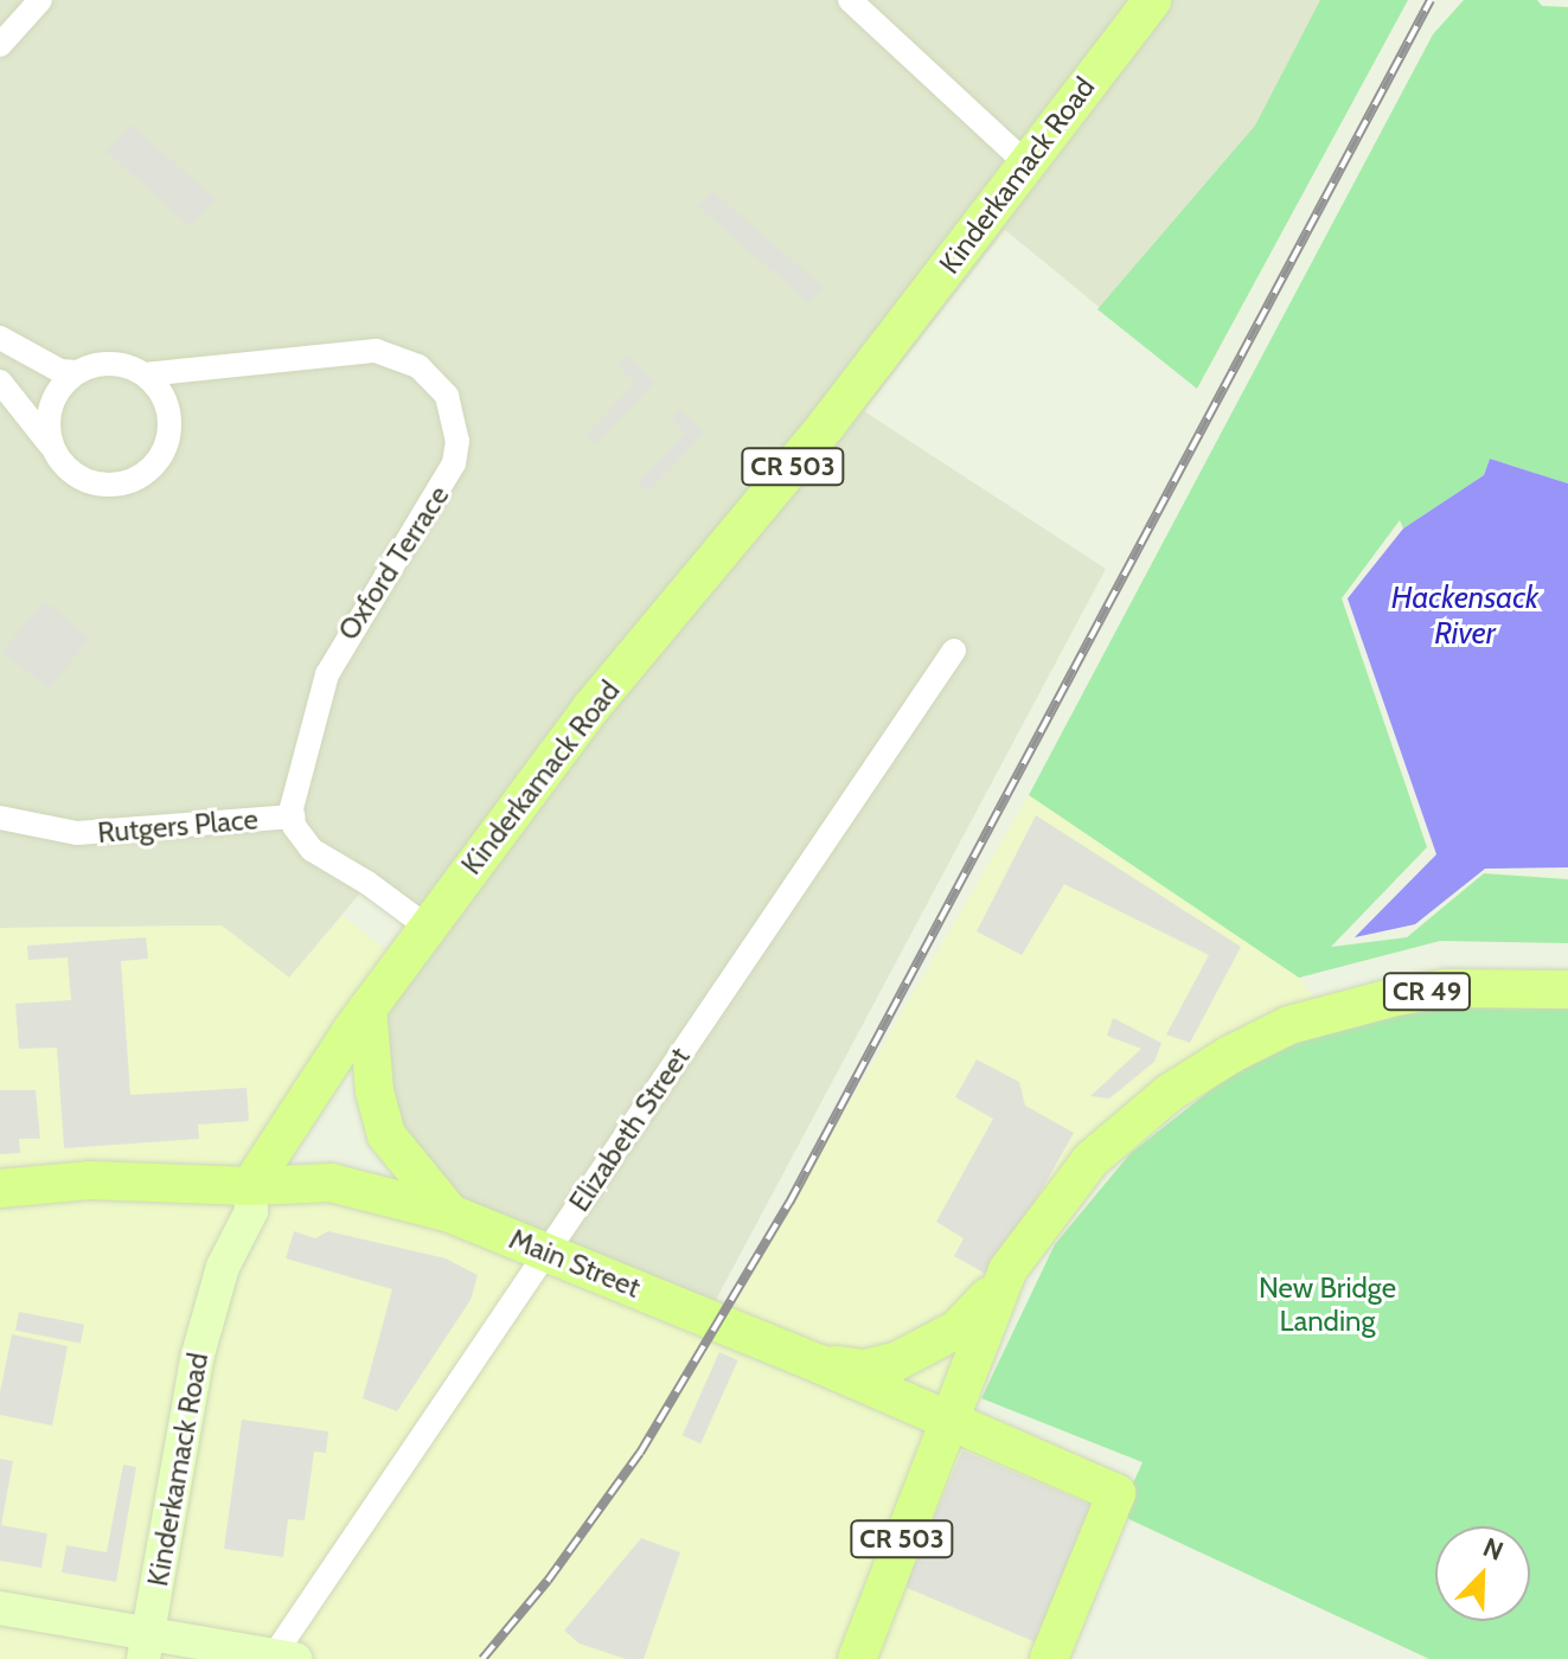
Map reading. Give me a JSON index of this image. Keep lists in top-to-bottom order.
{
  "streets": {
    "main road": [
      "Kinderkamack Road",
      "CR 503",
      "CR 49",
      "Main Street"
    ],
    "street": ["Oxford Terrace", "Rutgers Place", "Elizabeth Street"]
  },
  "crossings": [
    ["Kinderkamack Road", "Rutgers Place"],
    ["Kinderkamack Road", "Main Street"],
    ["CR 503", "CR 49"],
    ["CR 503", "Main Street"],
    ["Oxford Terrace", "Rutgers Place"],
    ["CR 49", "Main Street"],
    ["Elizabeth Street", "Main Street"]
  ],
  "water": ["Hackensack River"],
  "parks": ["New Bridge Landing"],
  "north": "top right"
}
